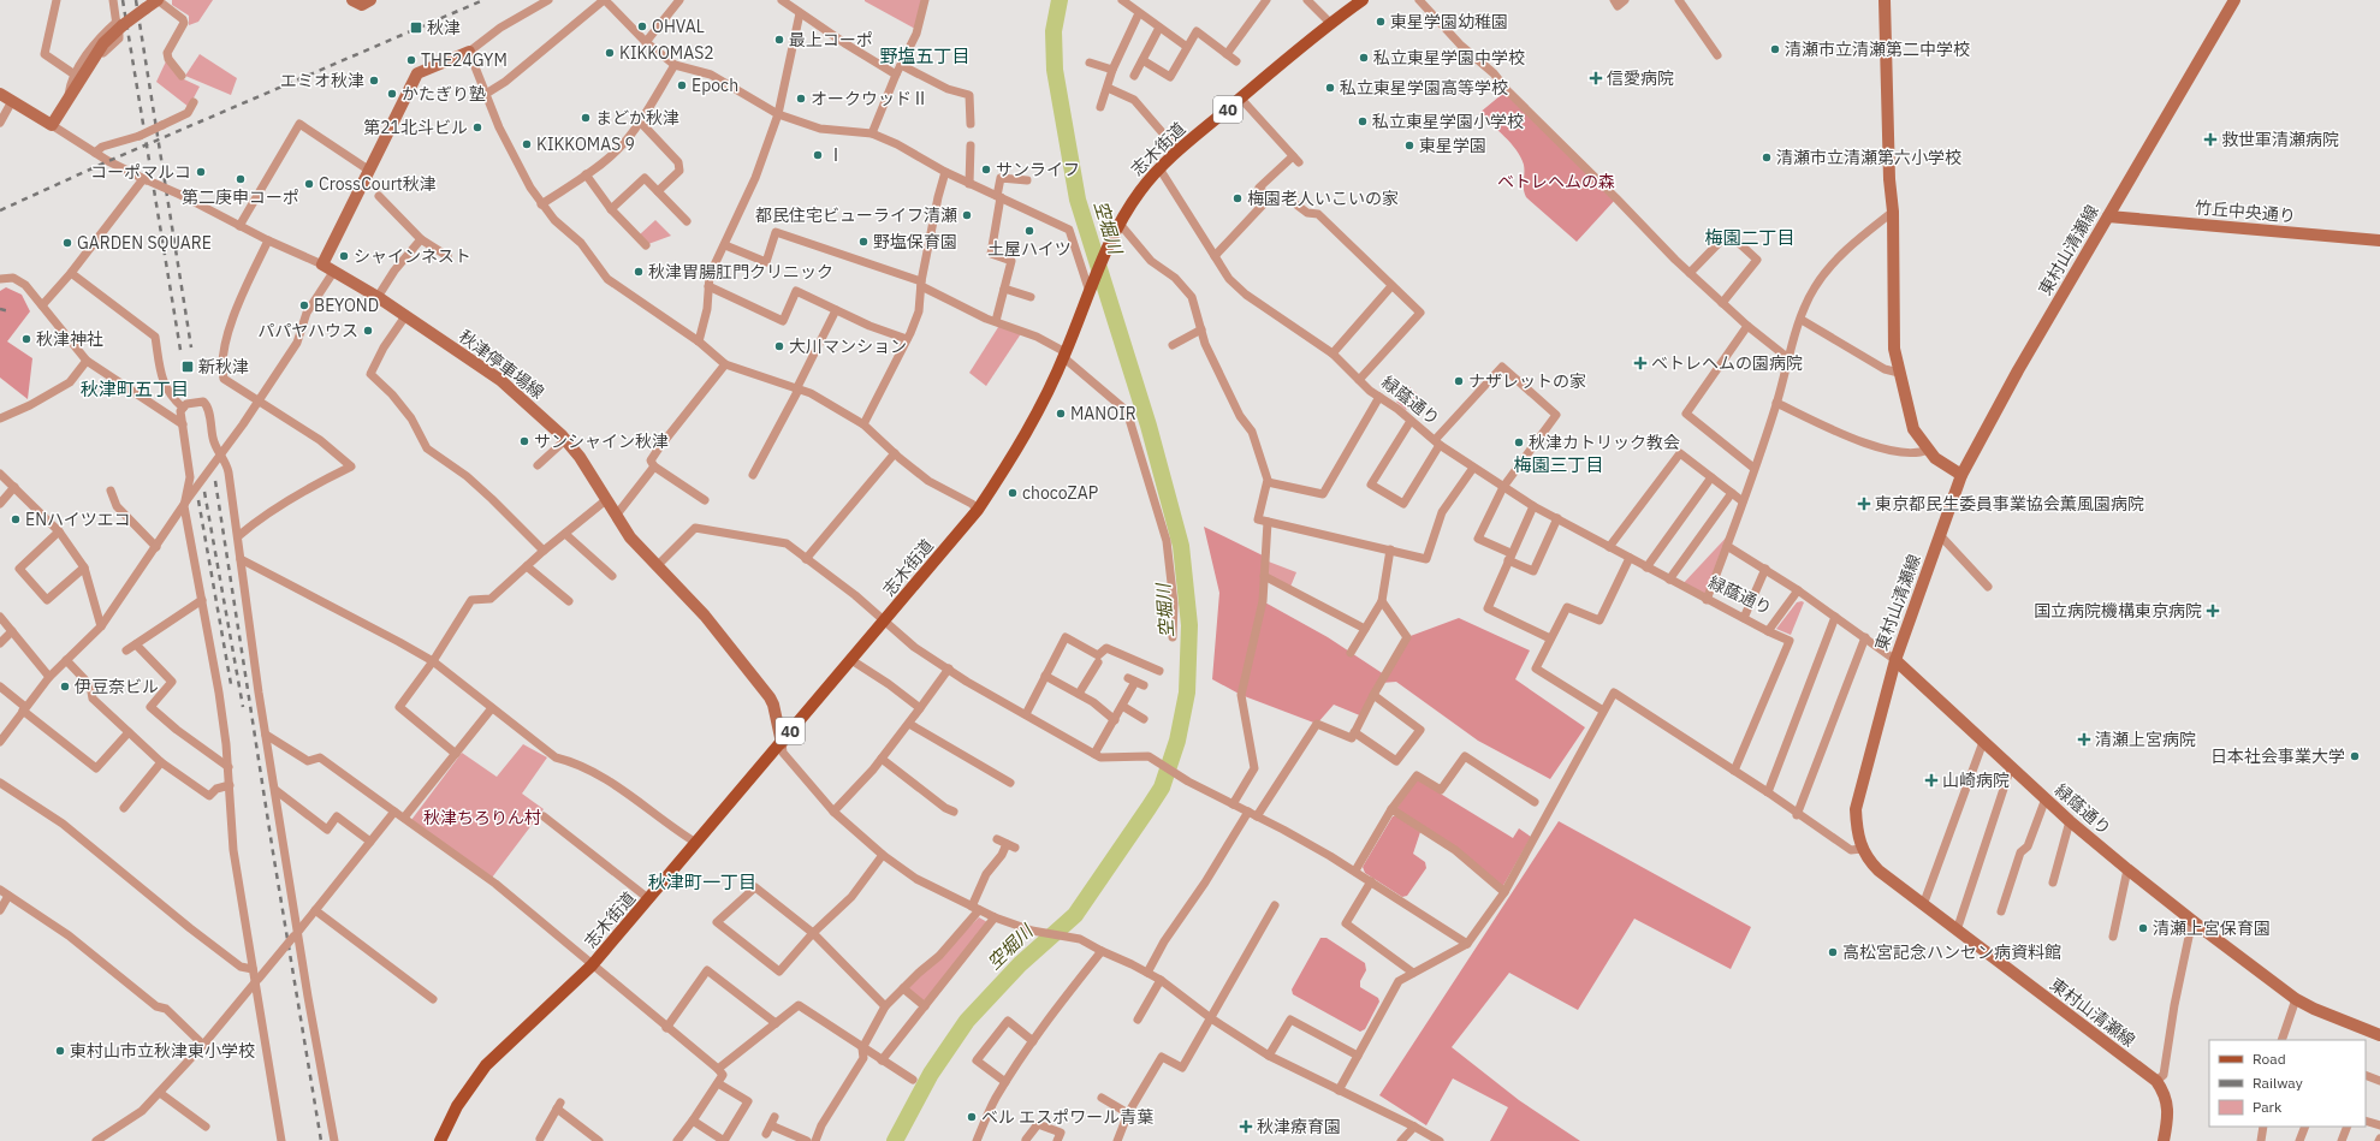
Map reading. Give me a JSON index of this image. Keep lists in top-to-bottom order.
{
  "streets": {
    "main road": [
      "40",
      "志木街道",
      "竹丘中央通り",
      "東村山清瀬線",
      "秋津停車場線",
      "緑蔭通り"
    ]
  },
  "crossings": [
    ["志木街道", "秋津停車場線"],
    ["志木街道", "緑蔭通り"],
    ["竹丘中央通り", "東村山清瀬線"],
    ["東村山清瀬線", "緑蔭通り"]
  ],
  "districts": [
    "野塩五丁目",
    "梅園二丁目",
    "秋津町五丁目",
    "梅園三丁目",
    "秋津町一丁目"
  ],
  "water": ["空堀川"],
  "parks": ["ベトレヘムの森", "秋津ちろりん村"],
  "places": {
    "other": [
      "東星学園幼稚園",
      "OHVAL",
      "最上コーポ",
      "清瀬市立清瀬第二中学校",
      "KIKKOMAS2",
      "私立東星学園中学校",
      "THE24GYM",
      "エミオ秋津",
      "Epoch",
      "私立東星学園高等学校",
      "かたぎり塾",
      "オークウッドⅡ",
      "まどか秋津",
      "私立東星学園小学校",
      "第21北斗ビル",
      "KIKKOMAS 9",
      "東星学園",
      "Ⅰ",
      "清瀬市立清瀬第六小学校",
      "サンライフ",
      "コーポマルコ",
      "第二庚申コーポ",
      "CrossCourt秋津",
      "梅園老人いこいの家",
      "都民住宅ビューライフ清瀬",
      "土屋ハイツ",
      "野塩保育園",
      "GARDEN SQUARE",
      "シャインネスト",
      "秋津胃腸肛門クリニック",
      "BEYOND",
      "パパヤハウス",
      "秋津神社",
      "大川マンション",
      "ナザレットの家",
      "MANOIR",
      "サンシャイン秋津",
      "秋津カトリック教会",
      "chocoZAP",
      "ENハイツエコ",
      "伊豆奈ビル",
      "日本社会事業大学",
      "清瀬上宮保育園",
      "高松宮記念ハンセン病資料館",
      "東村山市立秋津東小学校",
      "ベル エスポワール青葉"
    ],
    "transit": ["秋津", "新秋津"],
    "health": [
      "信愛病院",
      "救世軍清瀬病院",
      "ベトレヘムの園病院",
      "東京都民生委員事業協会薫風園病院",
      "国立病院機構東京病院",
      "清瀬上宮病院",
      "山崎病院",
      "秋津療育園"
    ]
  },
  "legend": ["Road", "Railway", "Park"]
}
